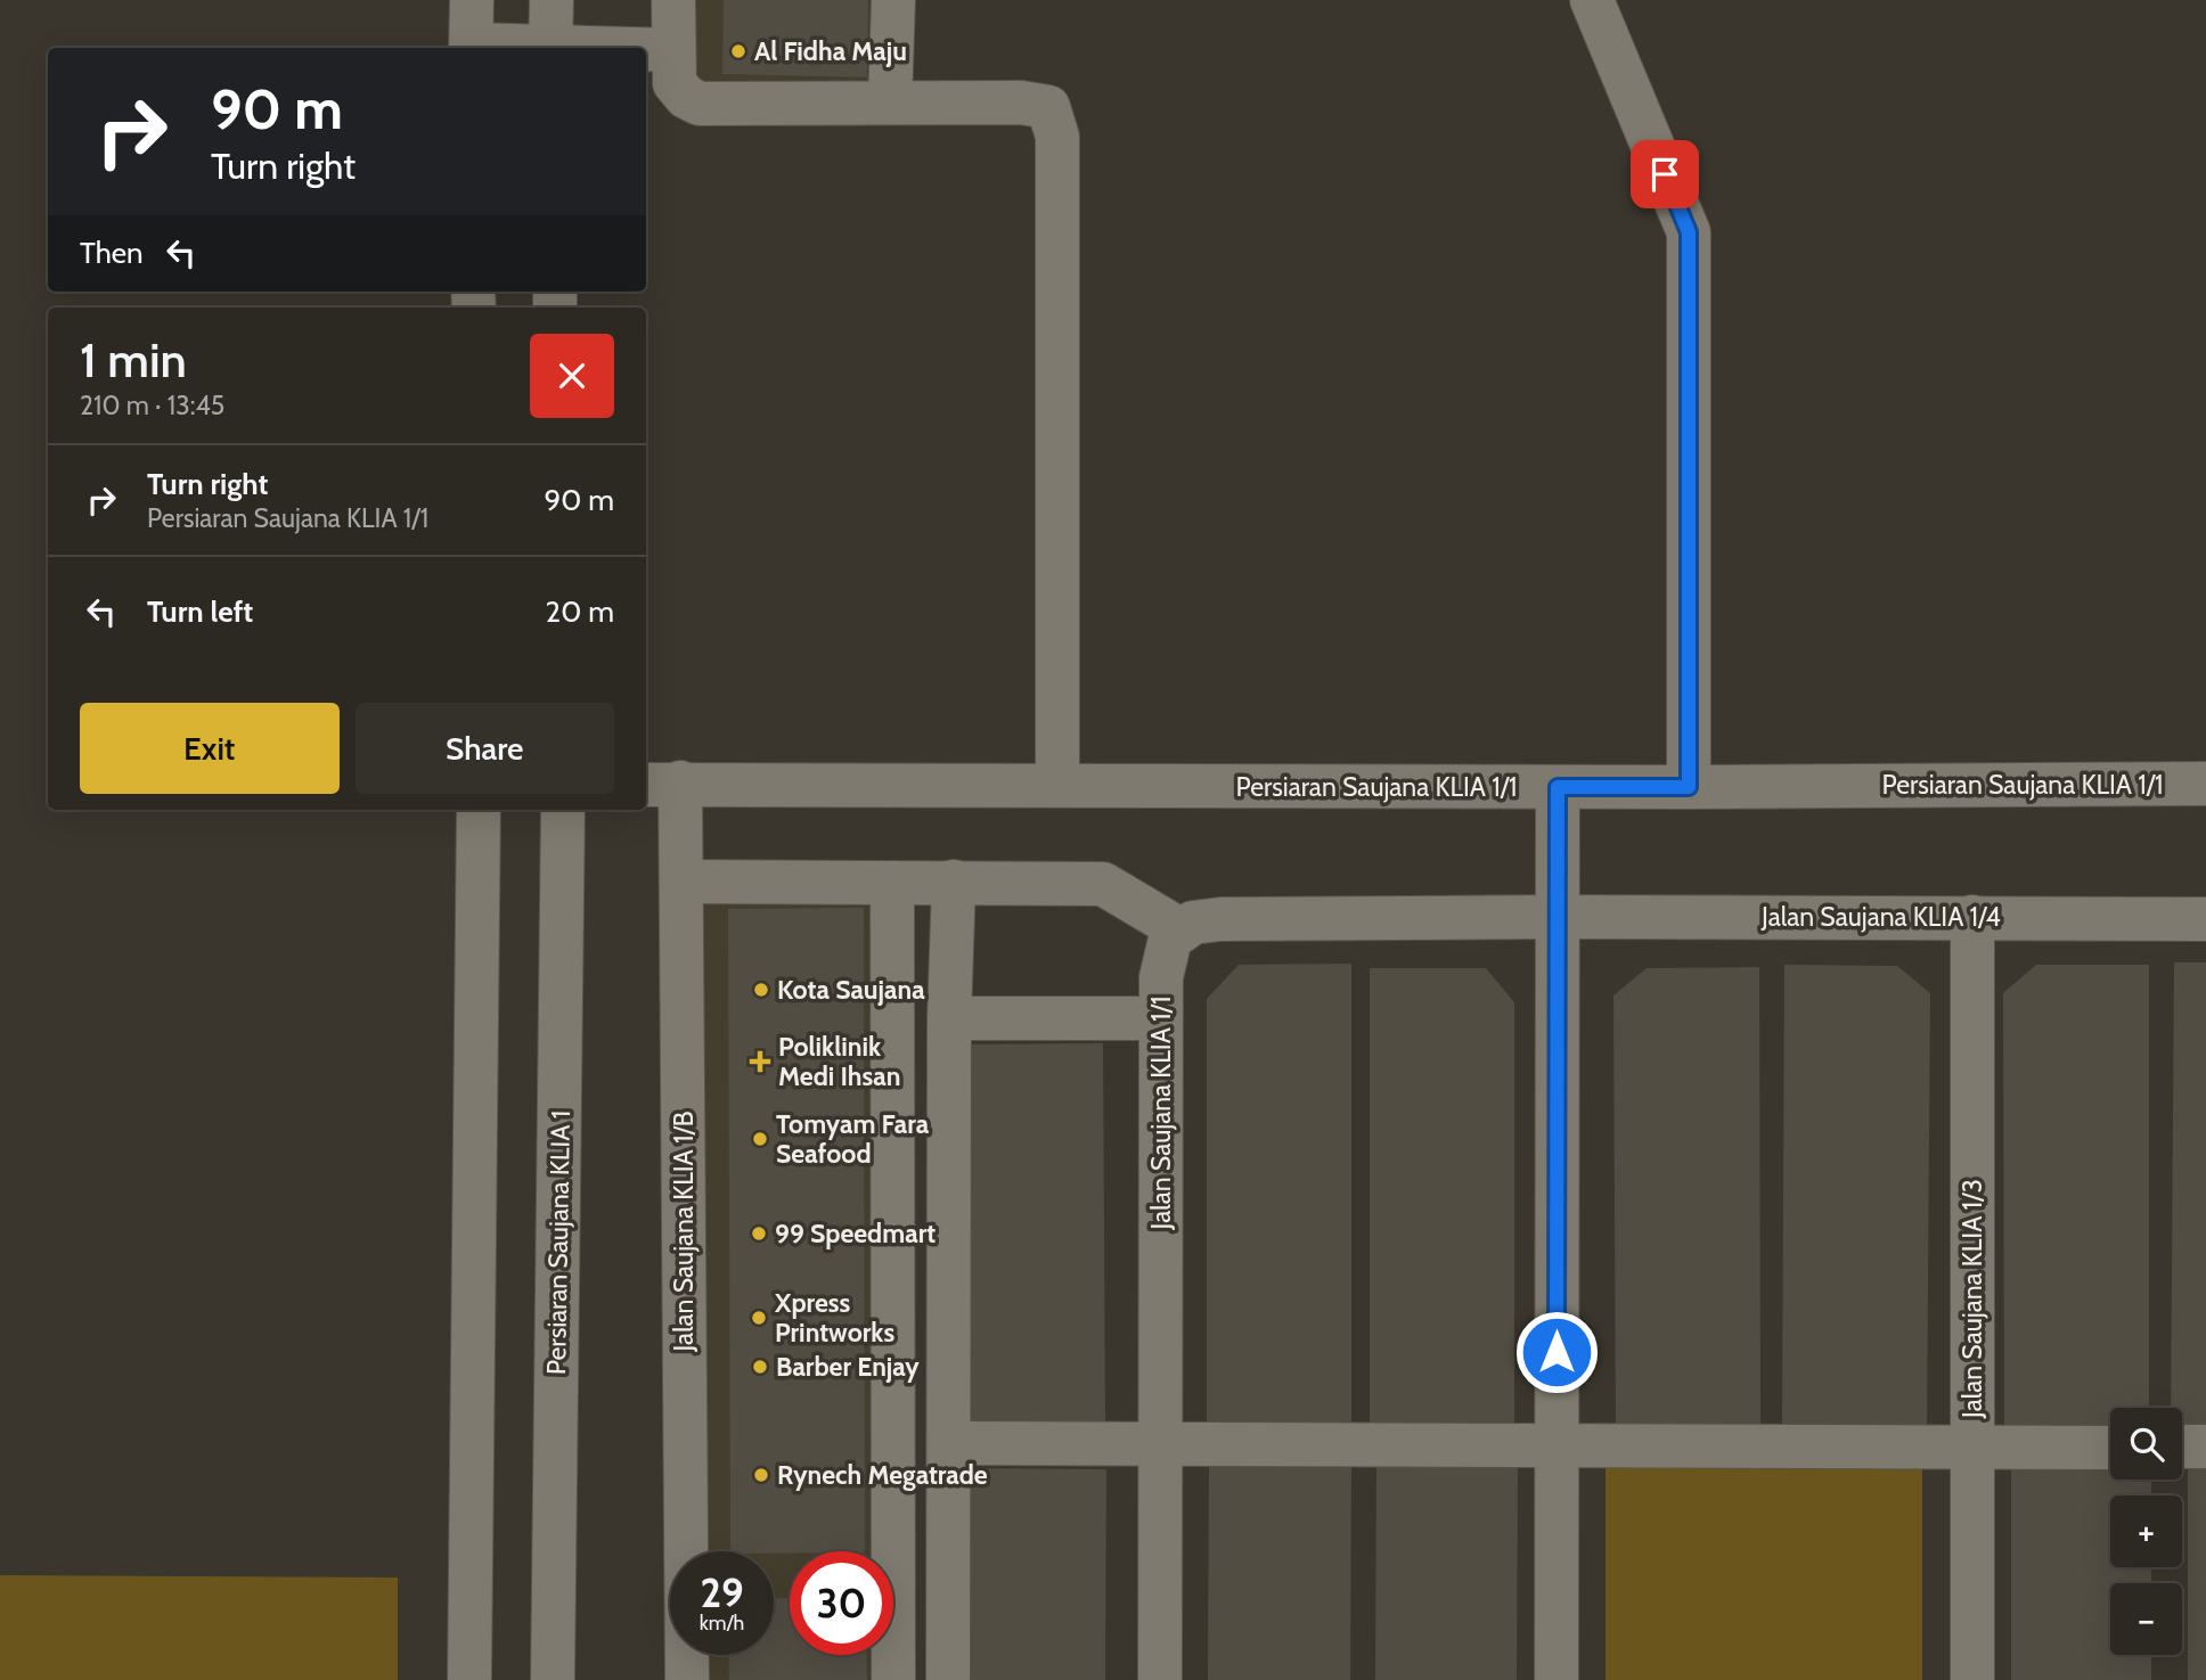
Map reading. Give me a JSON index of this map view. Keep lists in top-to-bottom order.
{
  "streets": {
    "street": [
      "Persiaran Saujana KLIA 1/1",
      "Jalan Saujana KLIA 1/4",
      "Jalan Saujana KLIA 1/1",
      "Jalan Saujana KLIA 1/B",
      "Persiaran Saujana KLIA 1",
      "Jalan Saujana KLIA 1/3"
    ]
  },
  "crossings": [
    ["Persiaran Saujana KLIA 1/1", "Jalan Saujana KLIA 1/B"],
    ["Jalan Saujana KLIA 1/4", "Jalan Saujana KLIA 1/3"]
  ],
  "places": {
    "other": [
      "Al Fidha Maju",
      "Kota Saujana",
      "Tomyam Fara Seafood",
      "99 Speedmart",
      "Xpress Printworks",
      "Barber Enjay",
      "Rynech Megatrade"
    ],
    "health": ["Poliklinik Medi Ihsan"]
  },
  "page": {
    "turn": ["90 m", "Turn right"],
    "then": "Then",
    "heading": ["1 min", "210 m · 13:45"],
    "list": [
      {
        "name": "Turn right",
        "note": "Persiaran Saujana KLIA 1/1",
        "value": "90 m"
      },
      {
        "name": "Turn left",
        "value": "20 m"
      }
    ],
    "buttons": ["Exit", "Share"],
    "map_buttons": ["+", "−"],
    "speed": "29 km/h",
    "limit": "30"
  }
}
